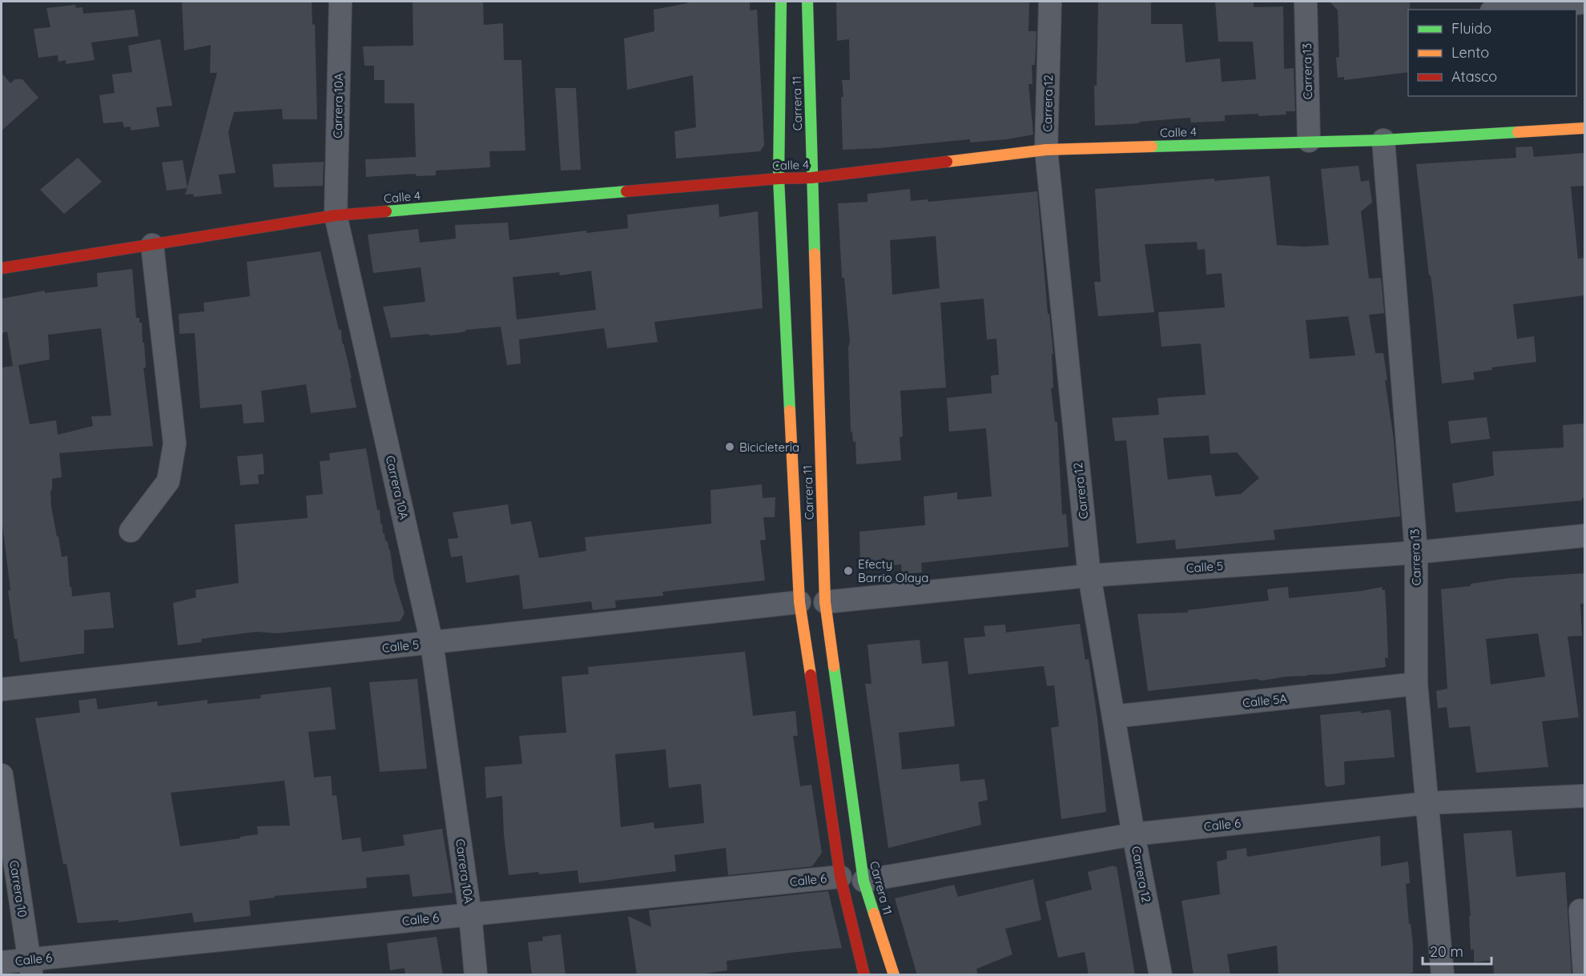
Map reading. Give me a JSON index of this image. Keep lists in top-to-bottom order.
{
  "streets": {
    "main road": ["Carrera 11", "Calle 4"],
    "street": [
      "Carrera 13",
      "Carrera 12",
      "Carrera 10A",
      "Calle 5",
      "Calle 5A",
      "Calle 6",
      "Carrera 10"
    ]
  },
  "crossings": [
    ["Carrera 13", "Calle 4"],
    ["Carrera 13", "Calle 5"],
    ["Carrera 13", "Calle 5A"],
    ["Carrera 13", "Calle 6"],
    ["Carrera 11", "Calle 4"],
    ["Carrera 11", "Calle 5"],
    ["Carrera 11", "Calle 6"],
    ["Carrera 12", "Calle 4"],
    ["Carrera 12", "Calle 5"],
    ["Carrera 12", "Calle 5A"],
    ["Carrera 12", "Calle 6"],
    ["Carrera 10A", "Calle 4"],
    ["Carrera 10A", "Calle 5"],
    ["Carrera 10A", "Calle 6"],
    ["Calle 6", "Carrera 10"]
  ],
  "places": ["Bicicleteria", "Efecty Barrio Olaya"],
  "legend": ["Fluido", "Lento", "Atasco"],
  "scale_bar": "20 m"
}
